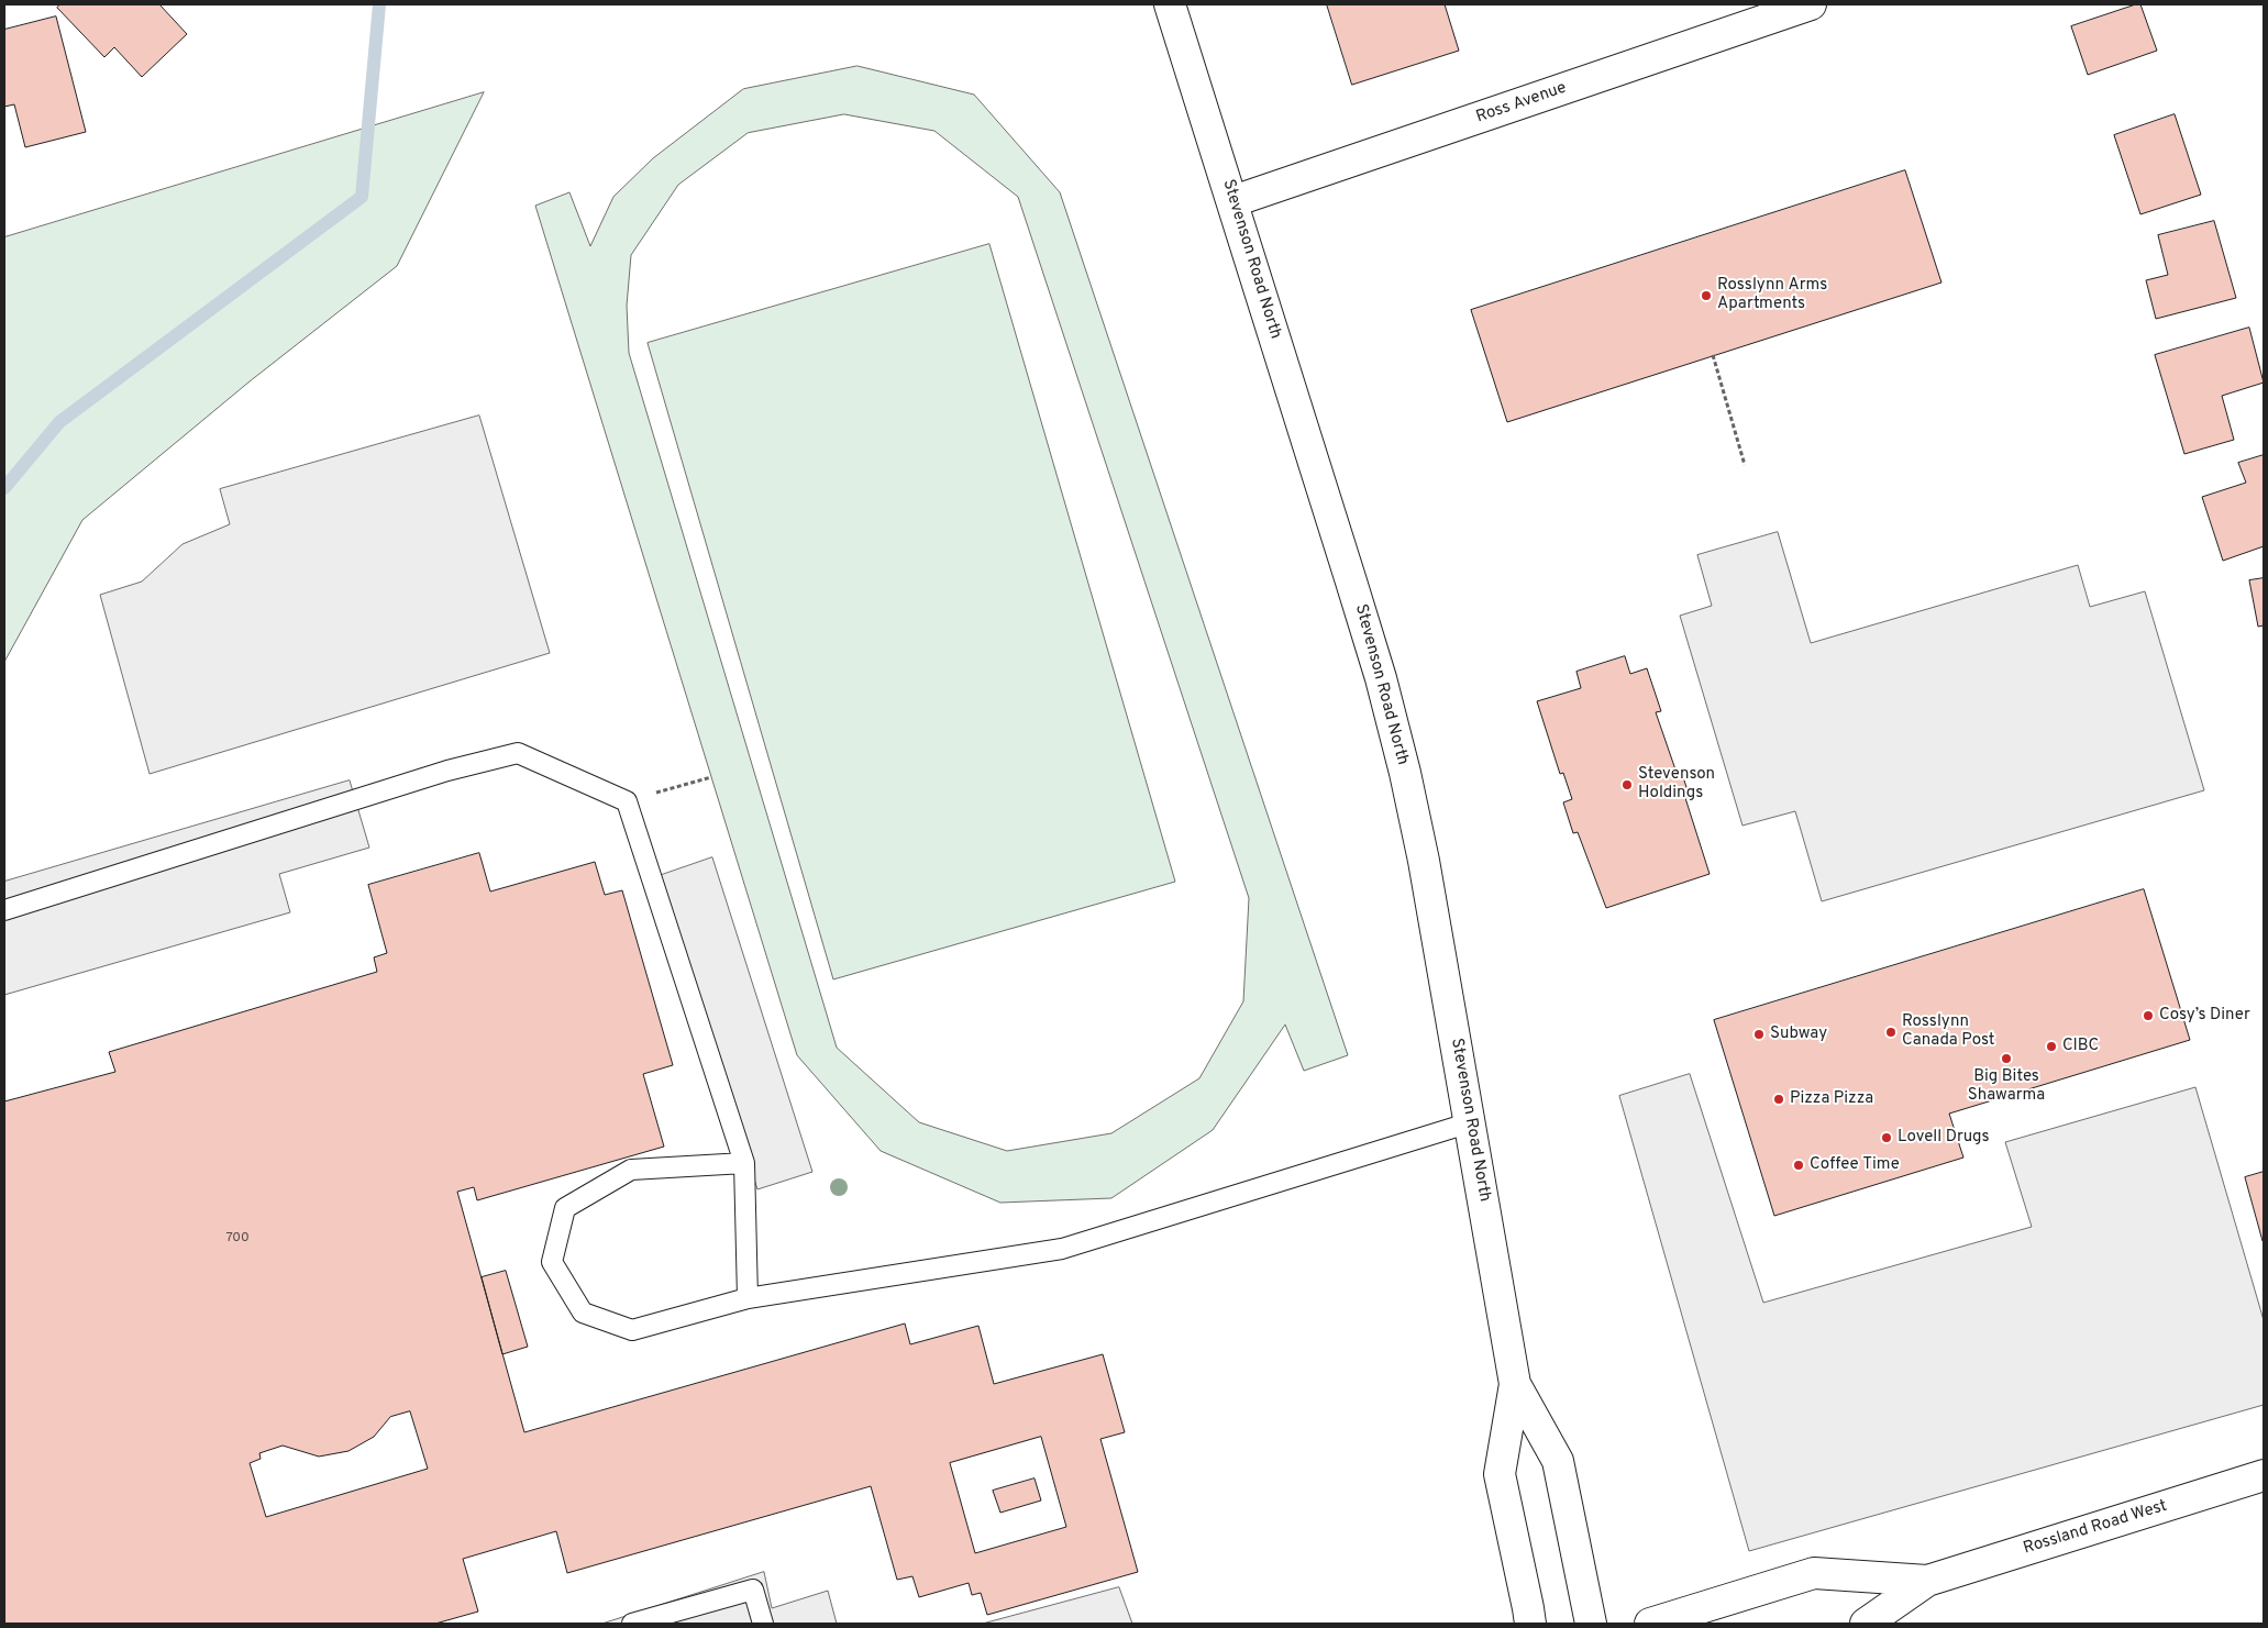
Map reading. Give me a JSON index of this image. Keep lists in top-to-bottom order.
{
  "streets": {
    "street": ["Ross Avenue", "Stevenson Road North", "Rossland Road West"]
  },
  "crossings": [
    ["Ross Avenue", "Stevenson Road North"]
  ],
  "places": [
    "Rosslynn Arms Apartments",
    "Stevenson Holdings",
    "Cosy’s Diner",
    "Rosslynn Canada Post",
    "Subway",
    "CIBC",
    "Big Bites Shawarma",
    "Pizza Pizza",
    "Lovell Drugs",
    "Coffee Time"
  ],
  "house_numbers": ["700"]
}
